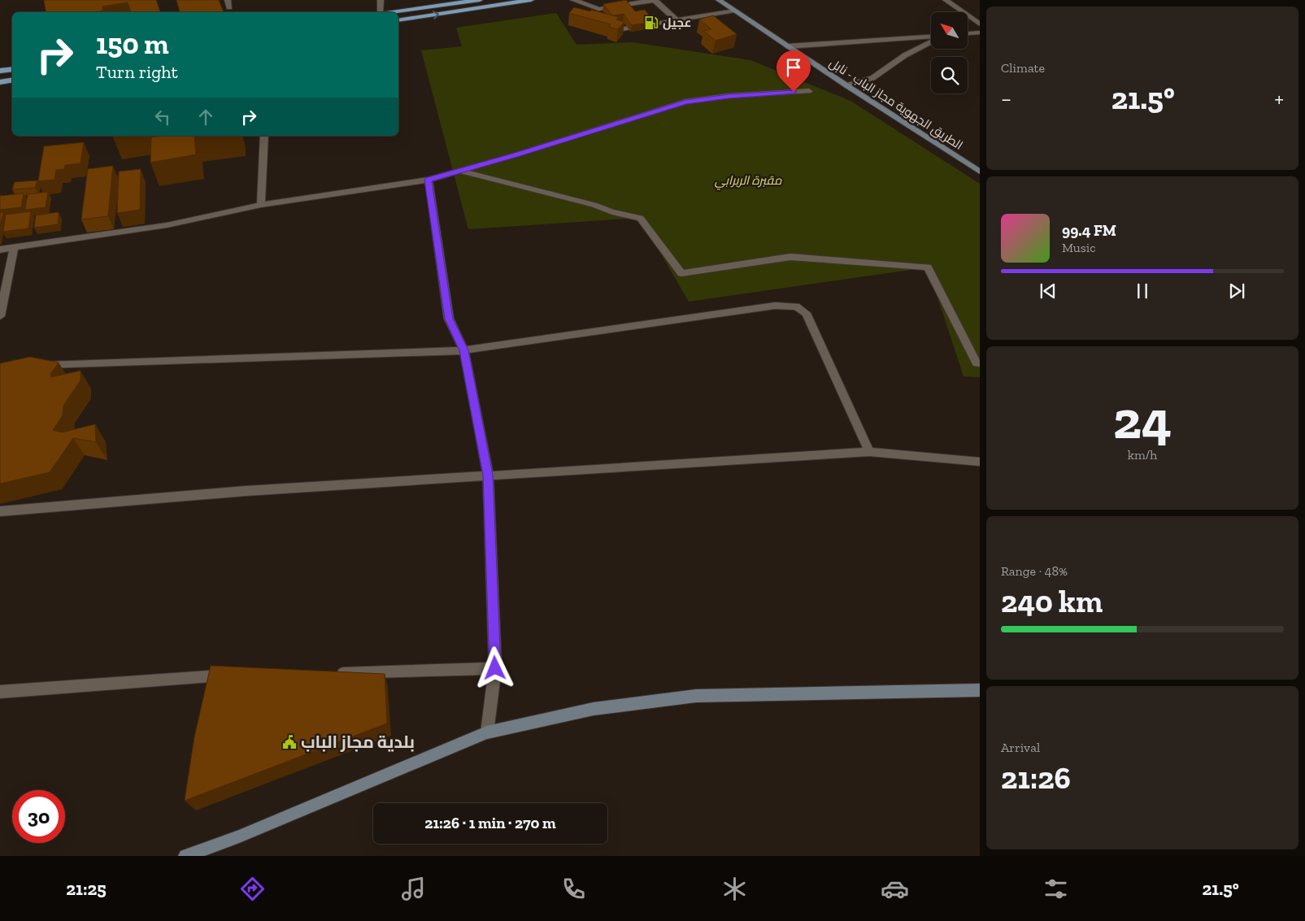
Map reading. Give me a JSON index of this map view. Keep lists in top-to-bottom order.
{
  "streets": {
    "main road": ["الطريق الجهوية مجاز الباب - نابل"]
  },
  "parks": ["مقبرة الربرابي"],
  "places": {
    "fuel station": ["عجيل"],
    "public building": ["بلدية مجاز الباب"]
  },
  "north": "top left",
  "page": {
    "tile": [
      "Climate",
      ["24", "km/h"],
      ["Range · 48%", "240 km"],
      ["Arrival", "21:26"]
    ],
    "turn": ["150 m", "Turn right"],
    "heat": ["−", "21.5°", "+"],
    "song": ["99.4 FM", "Music"],
    "limit": "30",
    "trip": "21:26 · 1 min · 270 m",
    "tabs": ["21:25", "21.5°"]
  }
}
